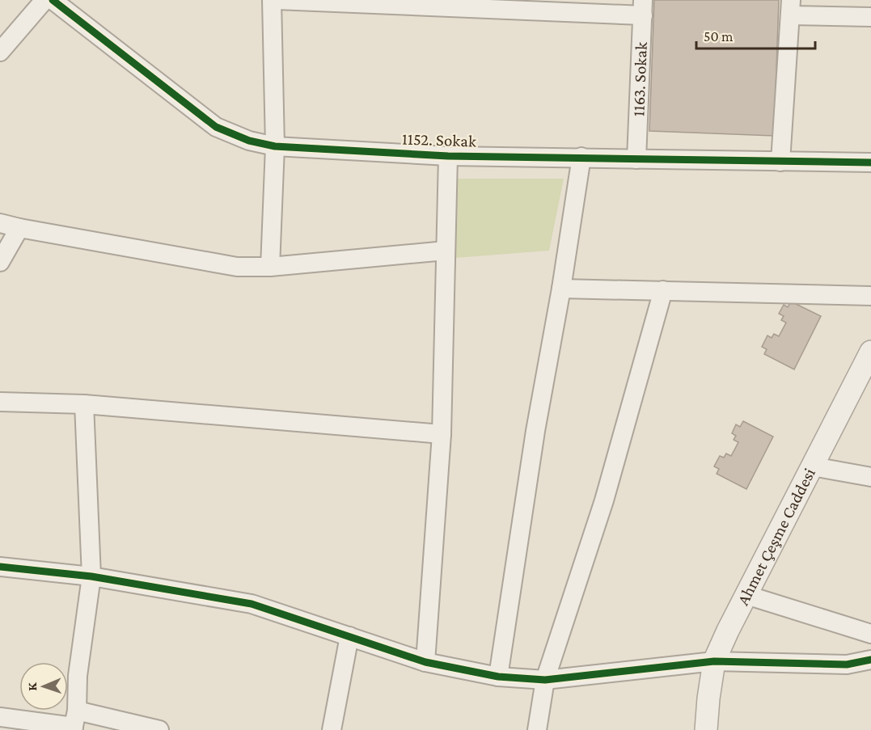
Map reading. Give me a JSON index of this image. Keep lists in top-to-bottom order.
{
  "streets": {
    "street": ["1163. Sokak", "1152. Sokak", "Ahmet Çeşme Caddesi"]
  },
  "crossings": [
    ["1163. Sokak", "1152. Sokak"]
  ],
  "scale_bar": "50 m",
  "north": "left"
}
